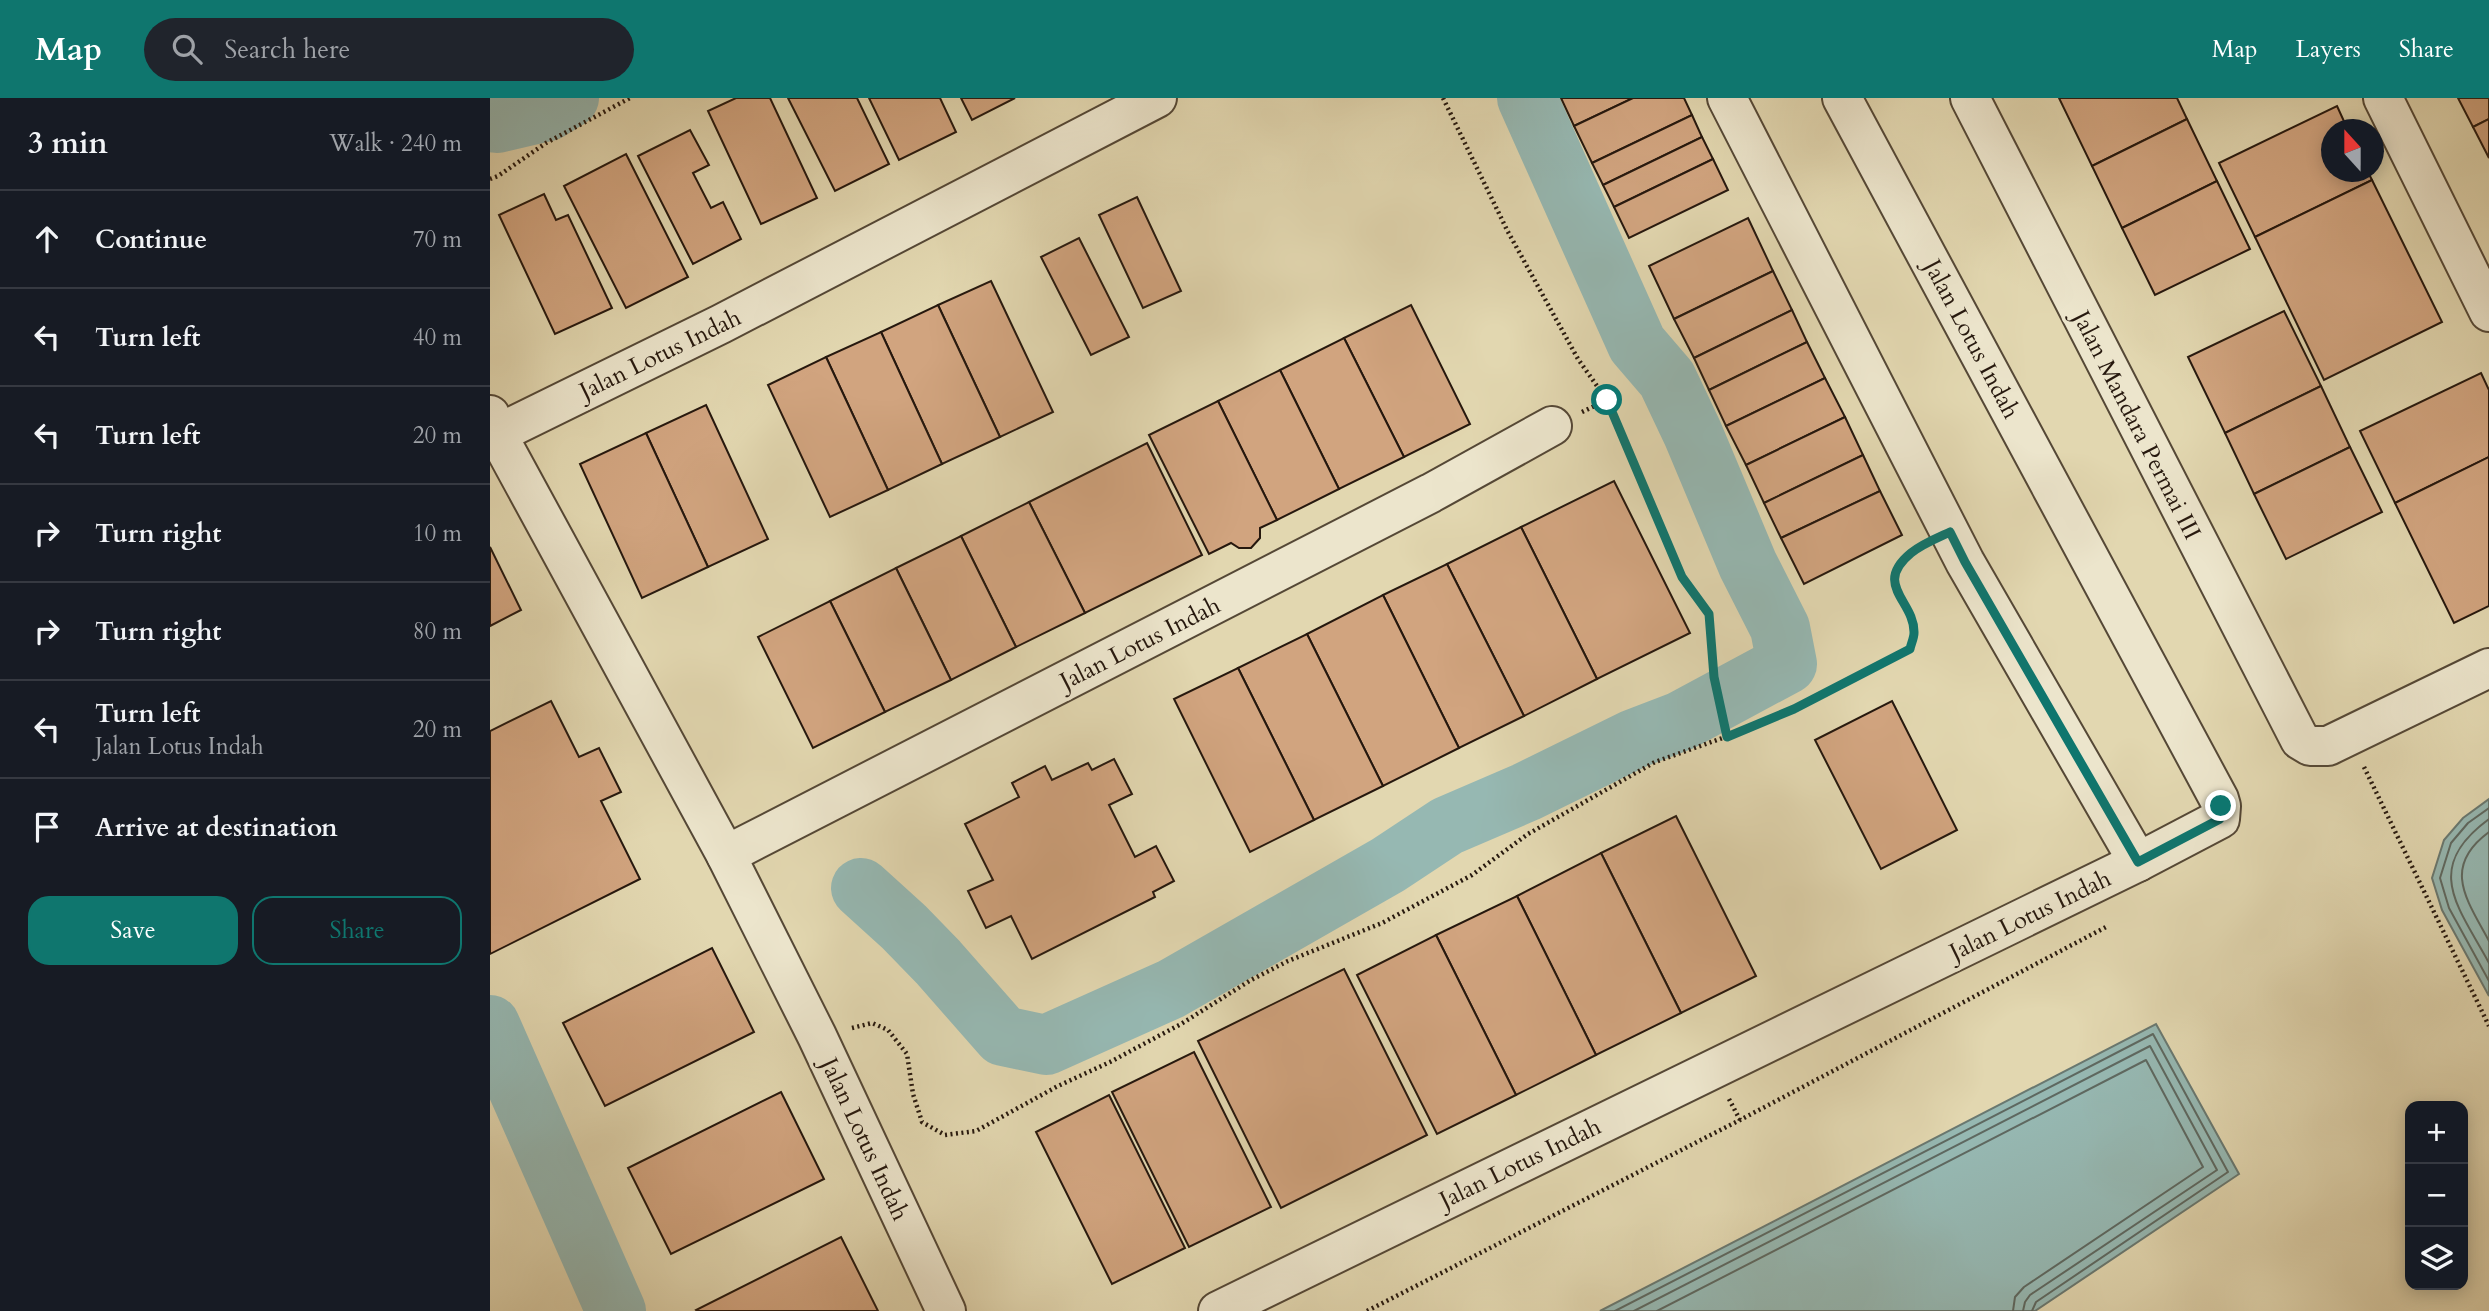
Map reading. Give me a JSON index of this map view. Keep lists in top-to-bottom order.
{
  "streets": {
    "street": ["Jalan Lotus Indah", "Jalan Mandara Permai III"]
  },
  "north": "top",
  "page": {
    "header": "Map",
    "search": "Search here",
    "nav": ["Map", "Layers", "Share"],
    "heading": ["3 min", "Walk · 240 m"],
    "list": [
      ["Continue", "70 m"],
      ["Turn left", "40 m"],
      ["Turn left", "20 m"],
      ["Turn right", "10 m"],
      ["Turn right", "80 m"],
      ["Turn left", "Jalan Lotus Indah", "20 m"],
      "Arrive at destination"
    ],
    "buttons": ["Save", "Share"],
    "map_buttons": ["+", "−"]
  }
}
